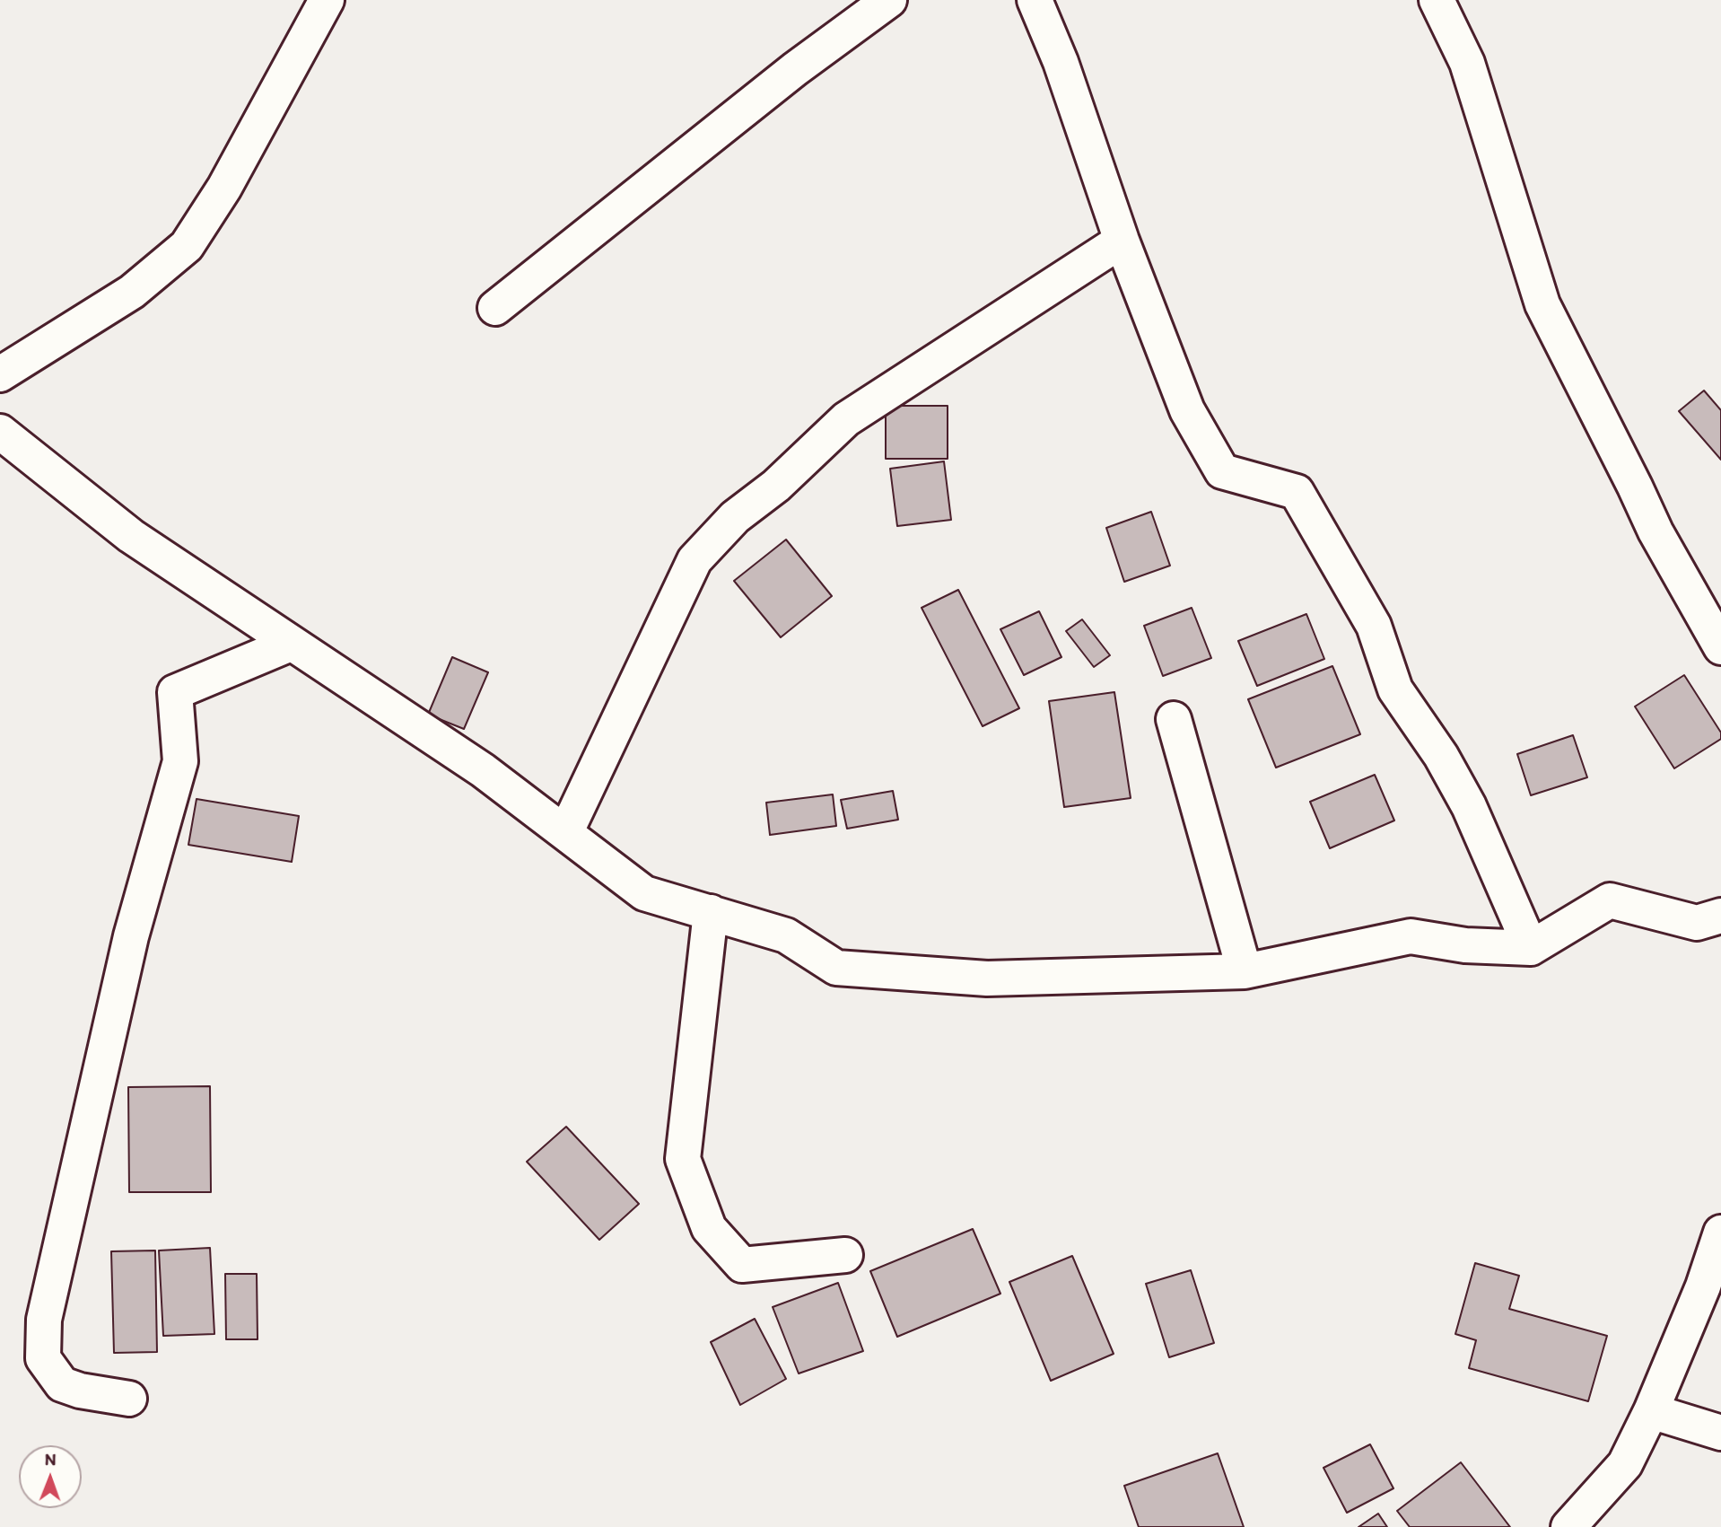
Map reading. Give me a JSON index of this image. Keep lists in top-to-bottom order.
{
  "north": "top"
}
